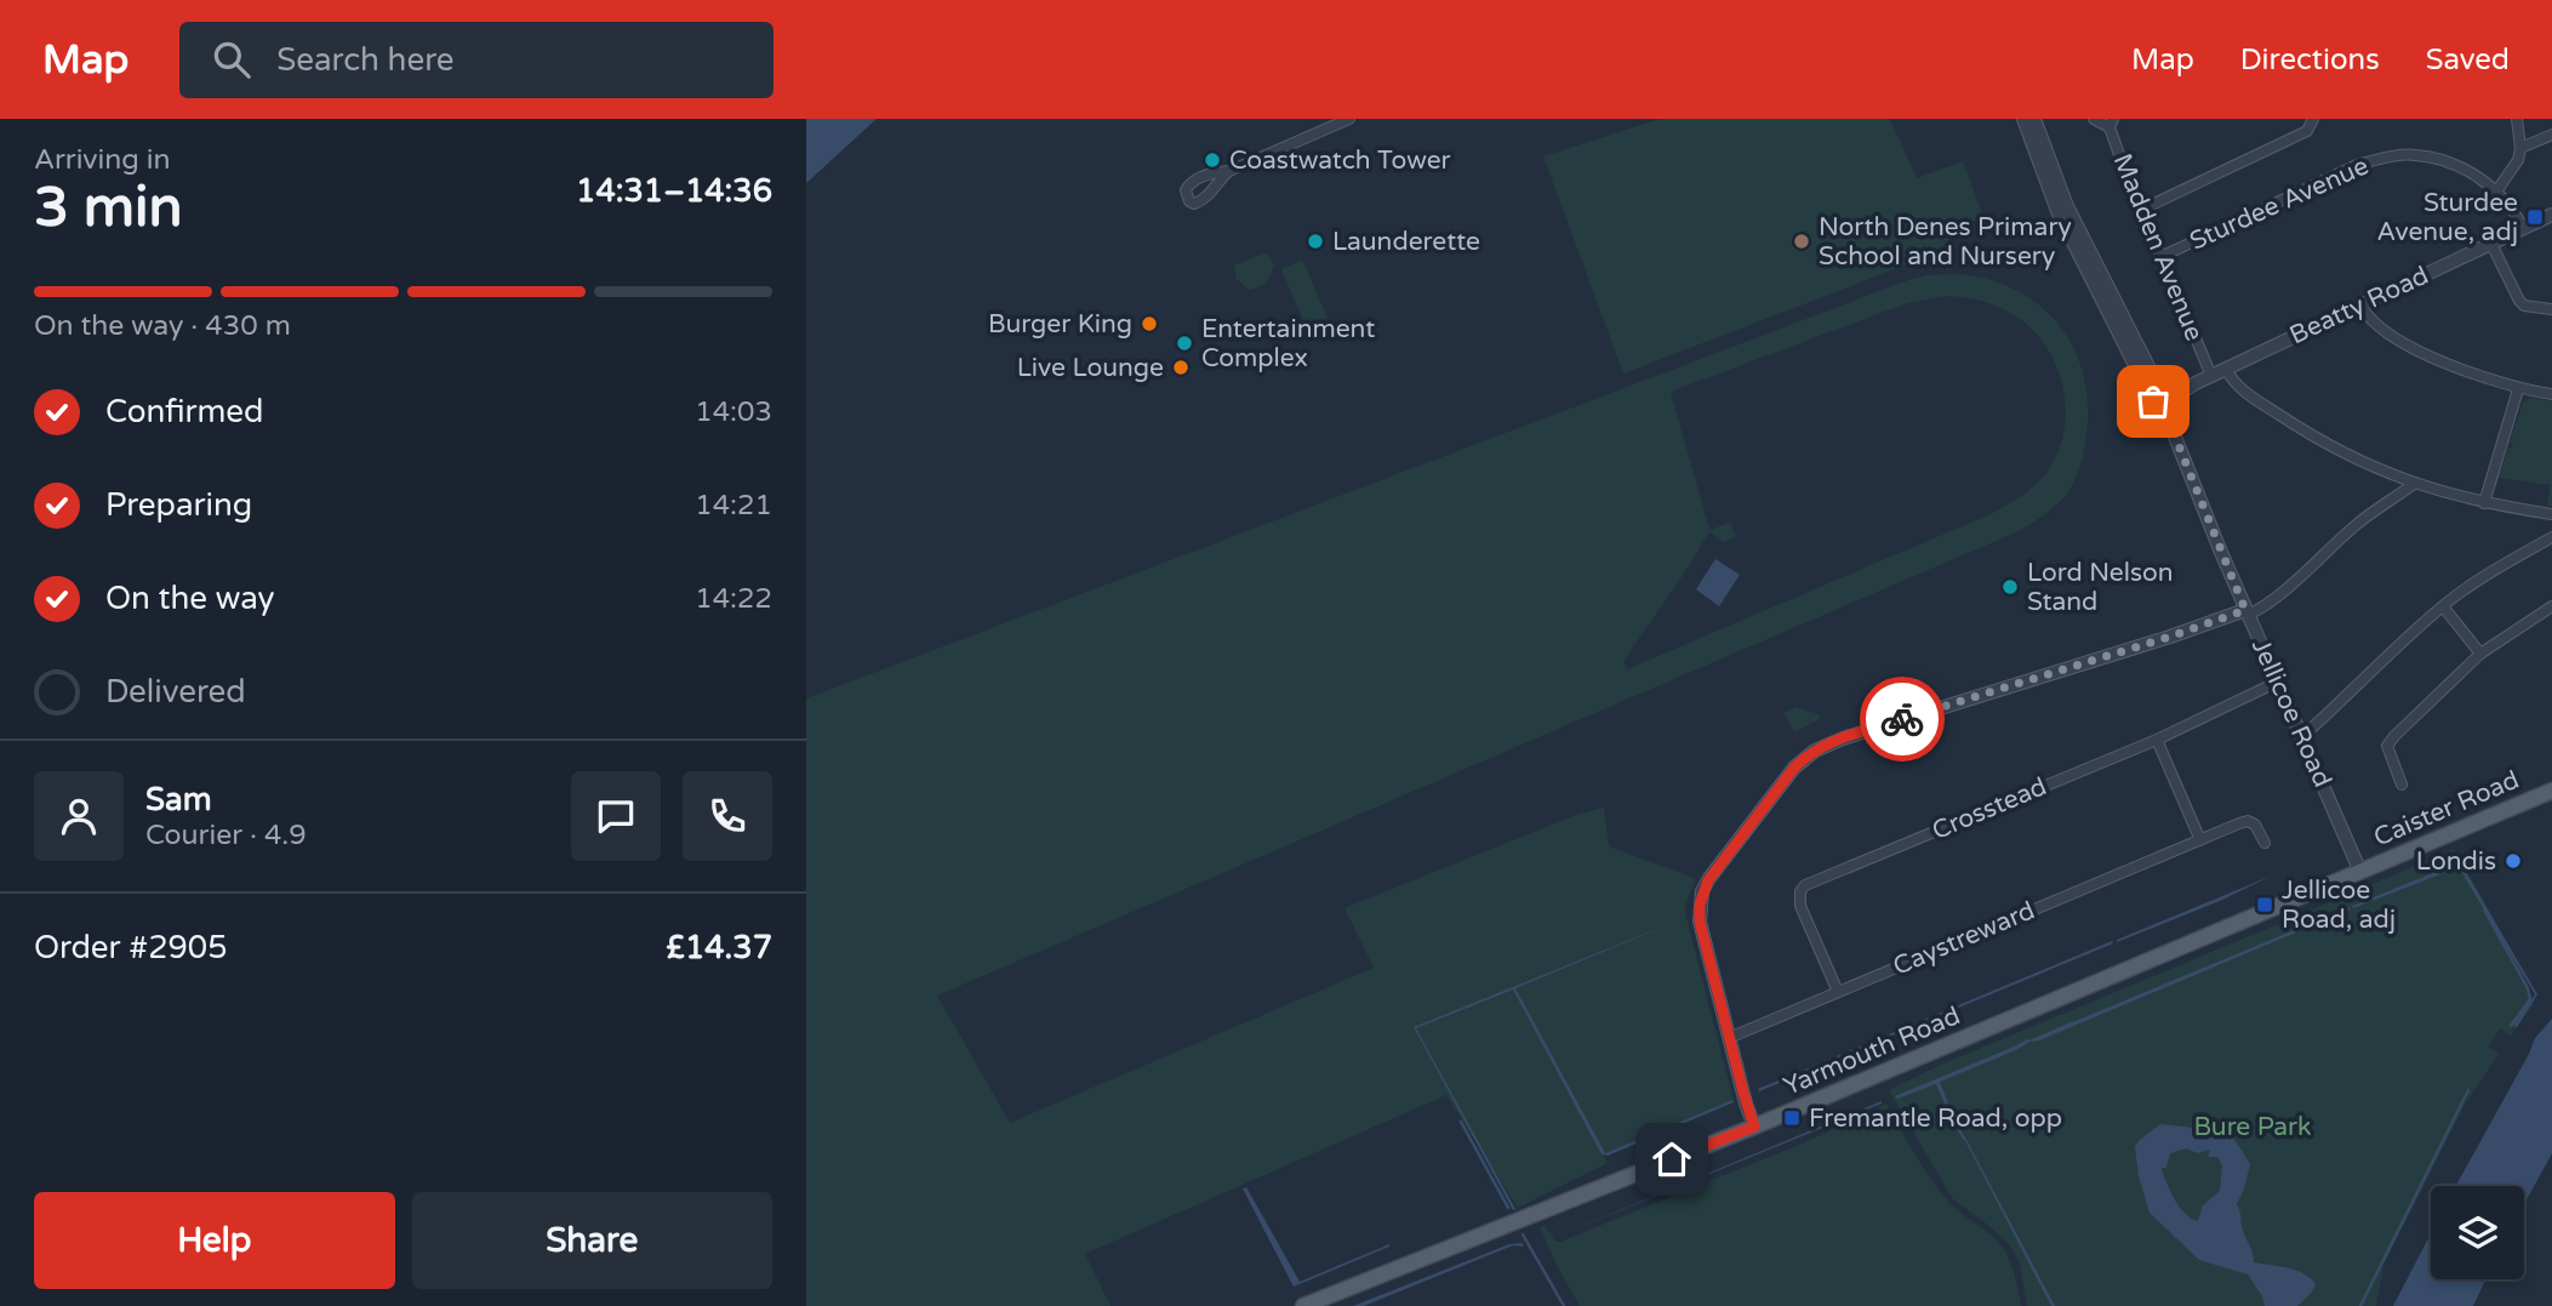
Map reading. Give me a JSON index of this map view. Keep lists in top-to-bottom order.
{
  "streets": {
    "main road": ["Caister Road", "Yarmouth Road"],
    "street": [
      "Sturdee Avenue",
      "Madden Avenue",
      "Beatty Road",
      "Jellicoe Road",
      "Crosstead",
      "Caystreward"
    ]
  },
  "crossings": [
    ["Sturdee Avenue", "Madden Avenue"],
    ["Sturdee Avenue", "Beatty Road"],
    ["Madden Avenue", "Beatty Road"],
    ["Beatty Road", "Jellicoe Road"],
    ["Jellicoe Road", "Crosstead"],
    ["Jellicoe Road", "Caister Road"],
    ["Jellicoe Road", "Yarmouth Road"],
    ["Crosstead", "Caystreward"],
    ["Caister Road", "Yarmouth Road"]
  ],
  "parks": ["Bure Park"],
  "places": {
    "other": [
      "Coastwatch Tower",
      "Launderette",
      "North Denes Primary School and Nursery",
      "Burger King",
      "Entertainment Complex",
      "Live Lounge",
      "Lord Nelson Stand",
      "Londis"
    ],
    "transit": ["Sturdee Avenue, adj", "Jellicoe Road, adj", "Fremantle Road, opp"]
  },
  "page": {
    "header": "Map",
    "search": "Search here",
    "nav": ["Map", "Directions", "Saved"],
    "heading": ["3 min", "Arriving in", "14:31–14:36"],
    "panel": [
      "Sam",
      "Courier · 4.9",
      "Order #2905",
      "£14.37"
    ],
    "bar": "On the way · 430 m",
    "list": [
      ["Confirmed", "14:03"],
      ["Preparing", "14:21"],
      ["On the way", "14:22"],
      "Delivered"
    ],
    "buttons": ["Help", "Share"]
  }
}
